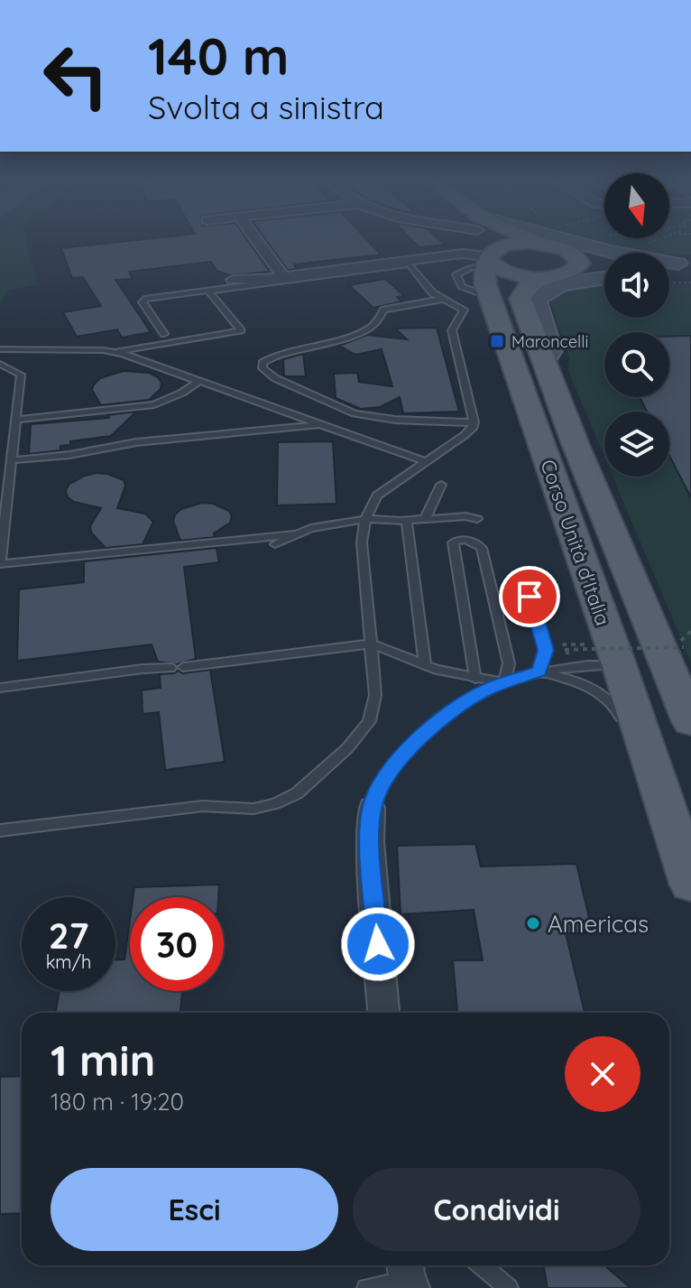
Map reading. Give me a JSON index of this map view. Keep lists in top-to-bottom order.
{
  "streets": {
    "main road": ["Corso Unità d'Italia"]
  },
  "places": {
    "transit": ["Maroncelli"],
    "other": ["Americas"]
  },
  "north": "bottom",
  "page": {
    "turn": ["140 m", "Svolta a sinistra"],
    "speed": "27 km/h",
    "limit": "30",
    "heading": ["1 min", "180 m · 19:20"],
    "buttons": ["Esci", "Condividi"]
  }
}
